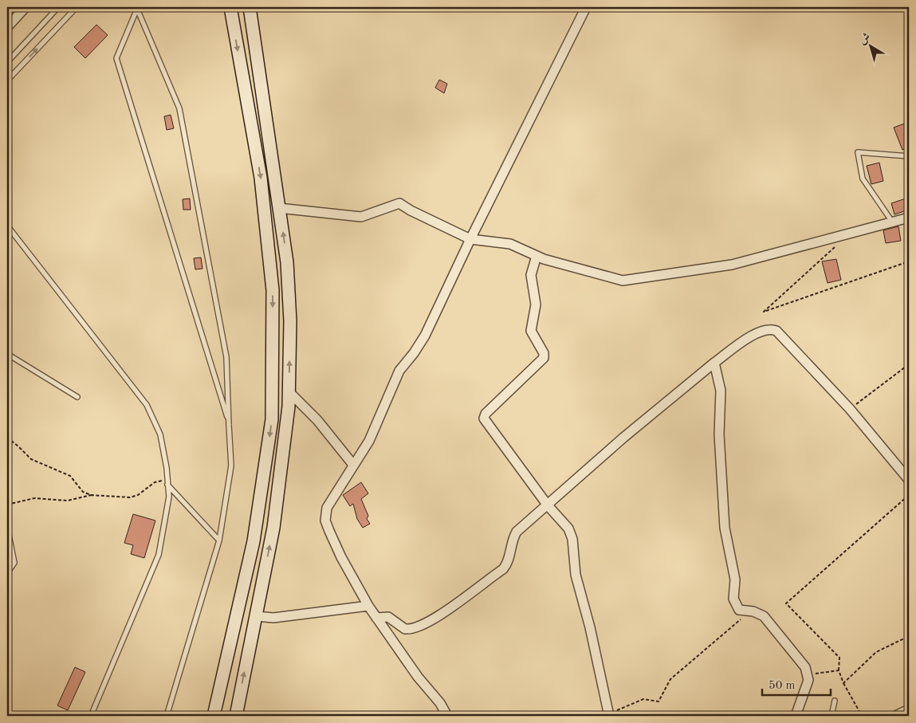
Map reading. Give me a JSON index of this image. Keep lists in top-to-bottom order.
{
  "scale_bar": "50 m",
  "north": "top left"
}
